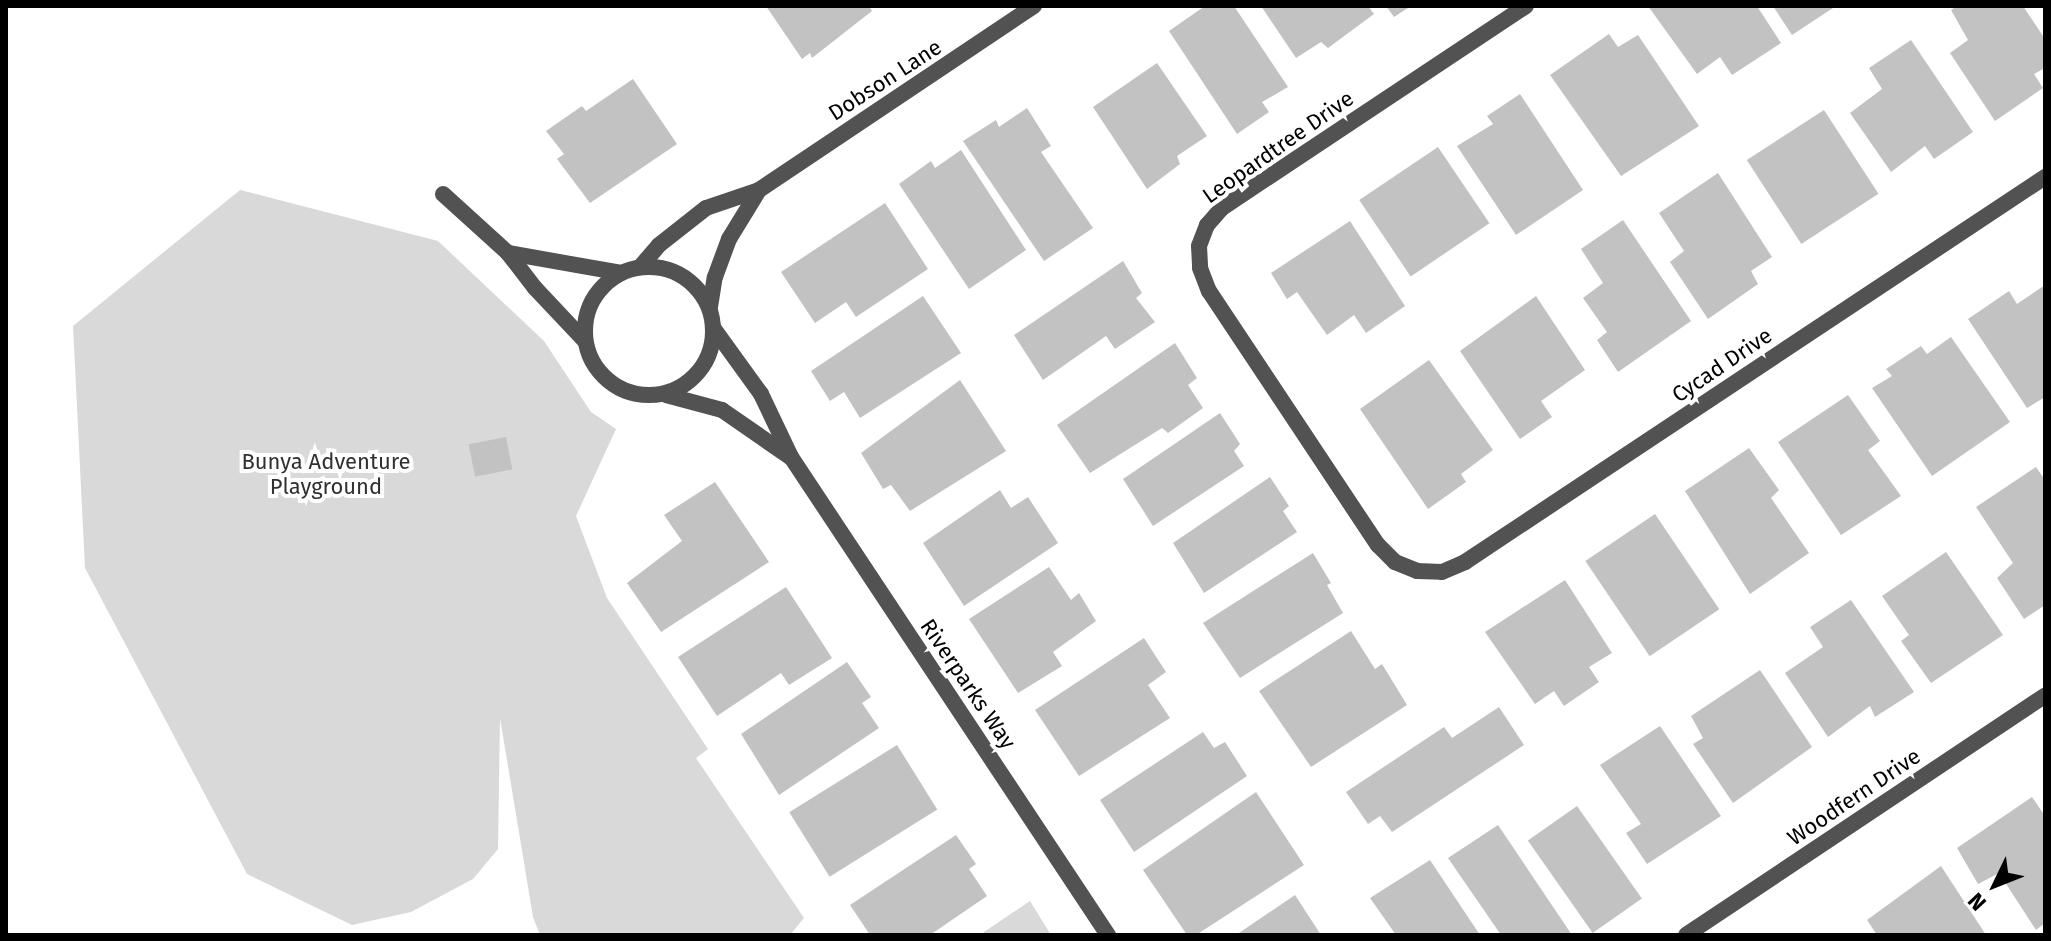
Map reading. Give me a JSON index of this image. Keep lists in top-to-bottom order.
{
  "streets": {
    "street": [
      "Dobson Lane",
      "Leopardtree Drive",
      "Cycad Drive",
      "Riverparks Way",
      "Woodfern Drive"
    ]
  },
  "crossings": [
    ["Dobson Lane", "Riverparks Way"],
    ["Leopardtree Drive", "Cycad Drive"]
  ],
  "parks": ["Bunya Adventure Playground"],
  "north": "bottom left"
}
